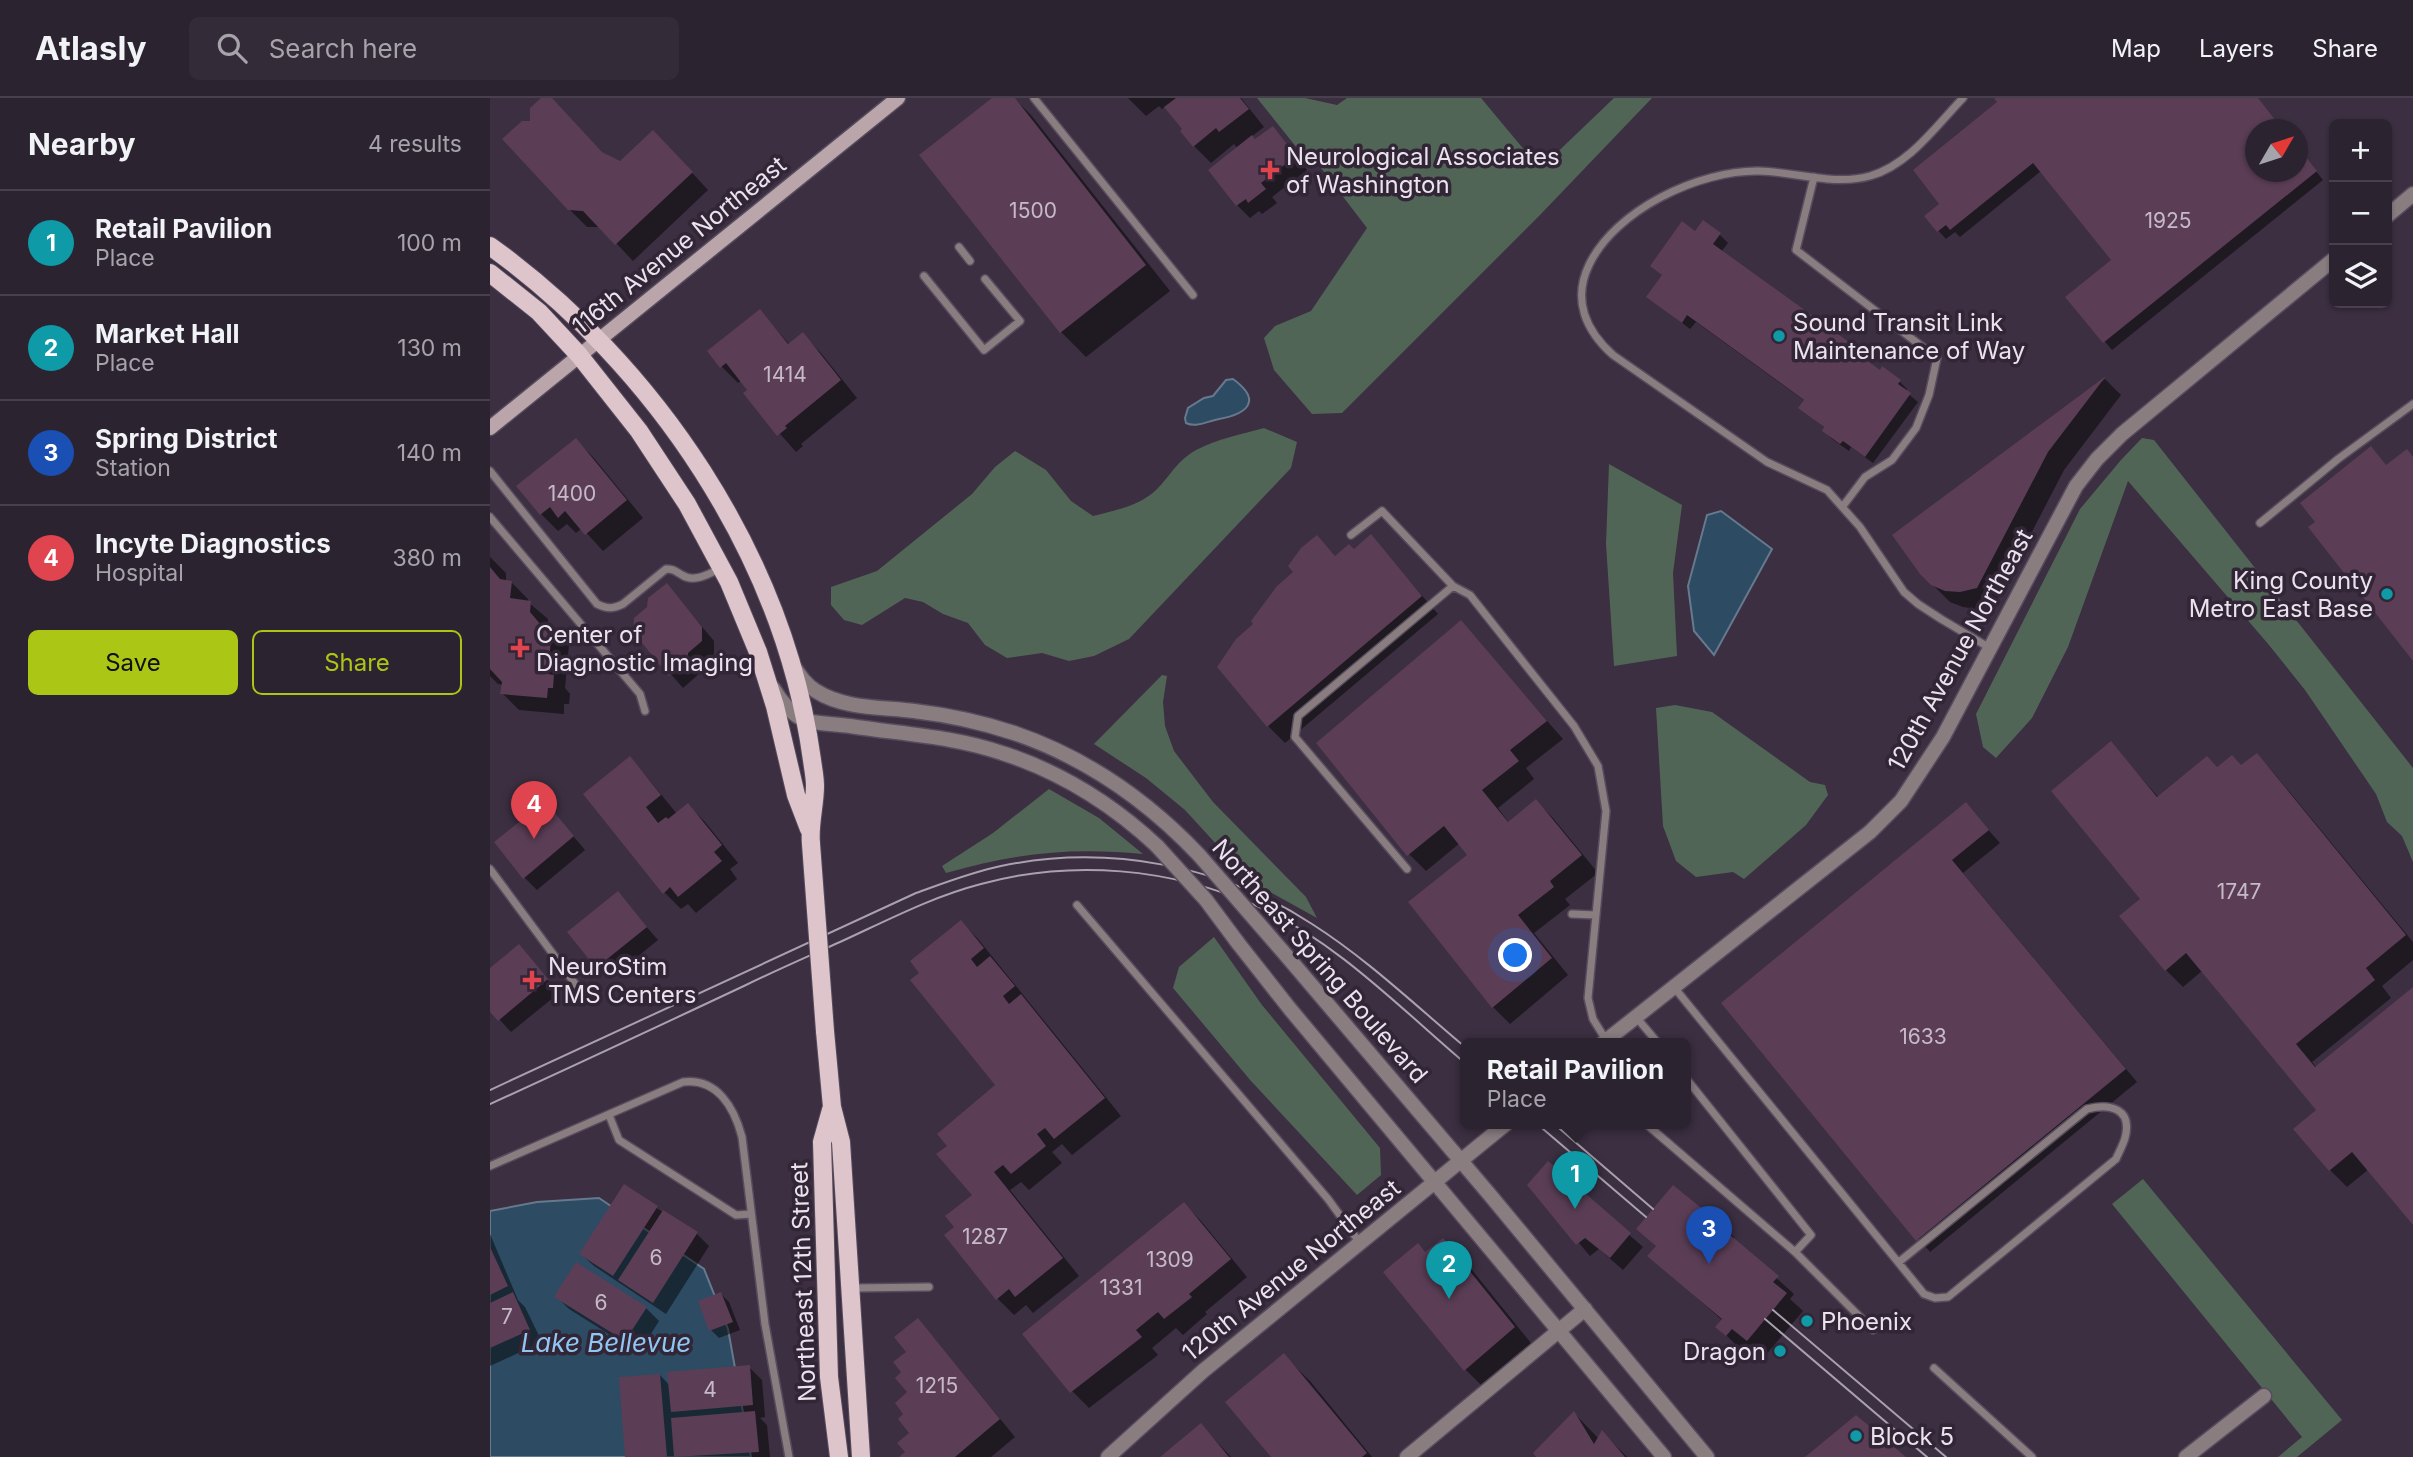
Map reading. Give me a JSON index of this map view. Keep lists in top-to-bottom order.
{
  "streets": {
    "main road": ["116th Avenue Northeast", "Northeast 12th Street"],
    "street": ["120th Avenue Northeast", "Northeast Spring Boulevard"]
  },
  "crossings": [
    ["116th Avenue Northeast", "Northeast 12th Street"],
    ["120th Avenue Northeast", "Northeast Spring Boulevard"],
    ["Northeast Spring Boulevard", "Northeast 12th Street"]
  ],
  "water": ["Lake Bellevue"],
  "places": {
    "health": ["Neurological Associates of Washington", "Center of Diagnostic Imaging", "NeuroStim TMS Centers"],
    "other": [
      "Sound Transit Link Maintenance of Way",
      "King County Metro East Base",
      "Phoenix",
      "Dragon",
      "Block 5"
    ]
  },
  "house_numbers": [
    "1500",
    "1925",
    "1414",
    "1400",
    "1747",
    "1633",
    "1287",
    "6",
    "1309",
    "1331",
    "6",
    "7",
    "1215",
    "4"
  ],
  "north": "top right",
  "page": {
    "header": "Atlasly",
    "search": "Search here",
    "nav": ["Map", "Layers", "Share"],
    "heading": ["Nearby", "4 results"],
    "map_buttons": ["+", "−"],
    "list": [
      {
        "mark": "1",
        "name": "Retail Pavilion",
        "note": "Place",
        "value": "100 m"
      },
      {
        "mark": "2",
        "name": "Market Hall",
        "note": "Place",
        "value": "130 m"
      },
      {
        "mark": "3",
        "name": "Spring District",
        "note": "Station",
        "value": "140 m"
      },
      {
        "mark": "4",
        "name": "Incyte Diagnostics",
        "note": "Hospital",
        "value": "380 m"
      }
    ],
    "buttons": ["Save", "Share"],
    "pins": [
      "4",
      "1",
      "3",
      "2"
    ],
    "popup": ["Retail Pavilion", "Place"]
  }
}
